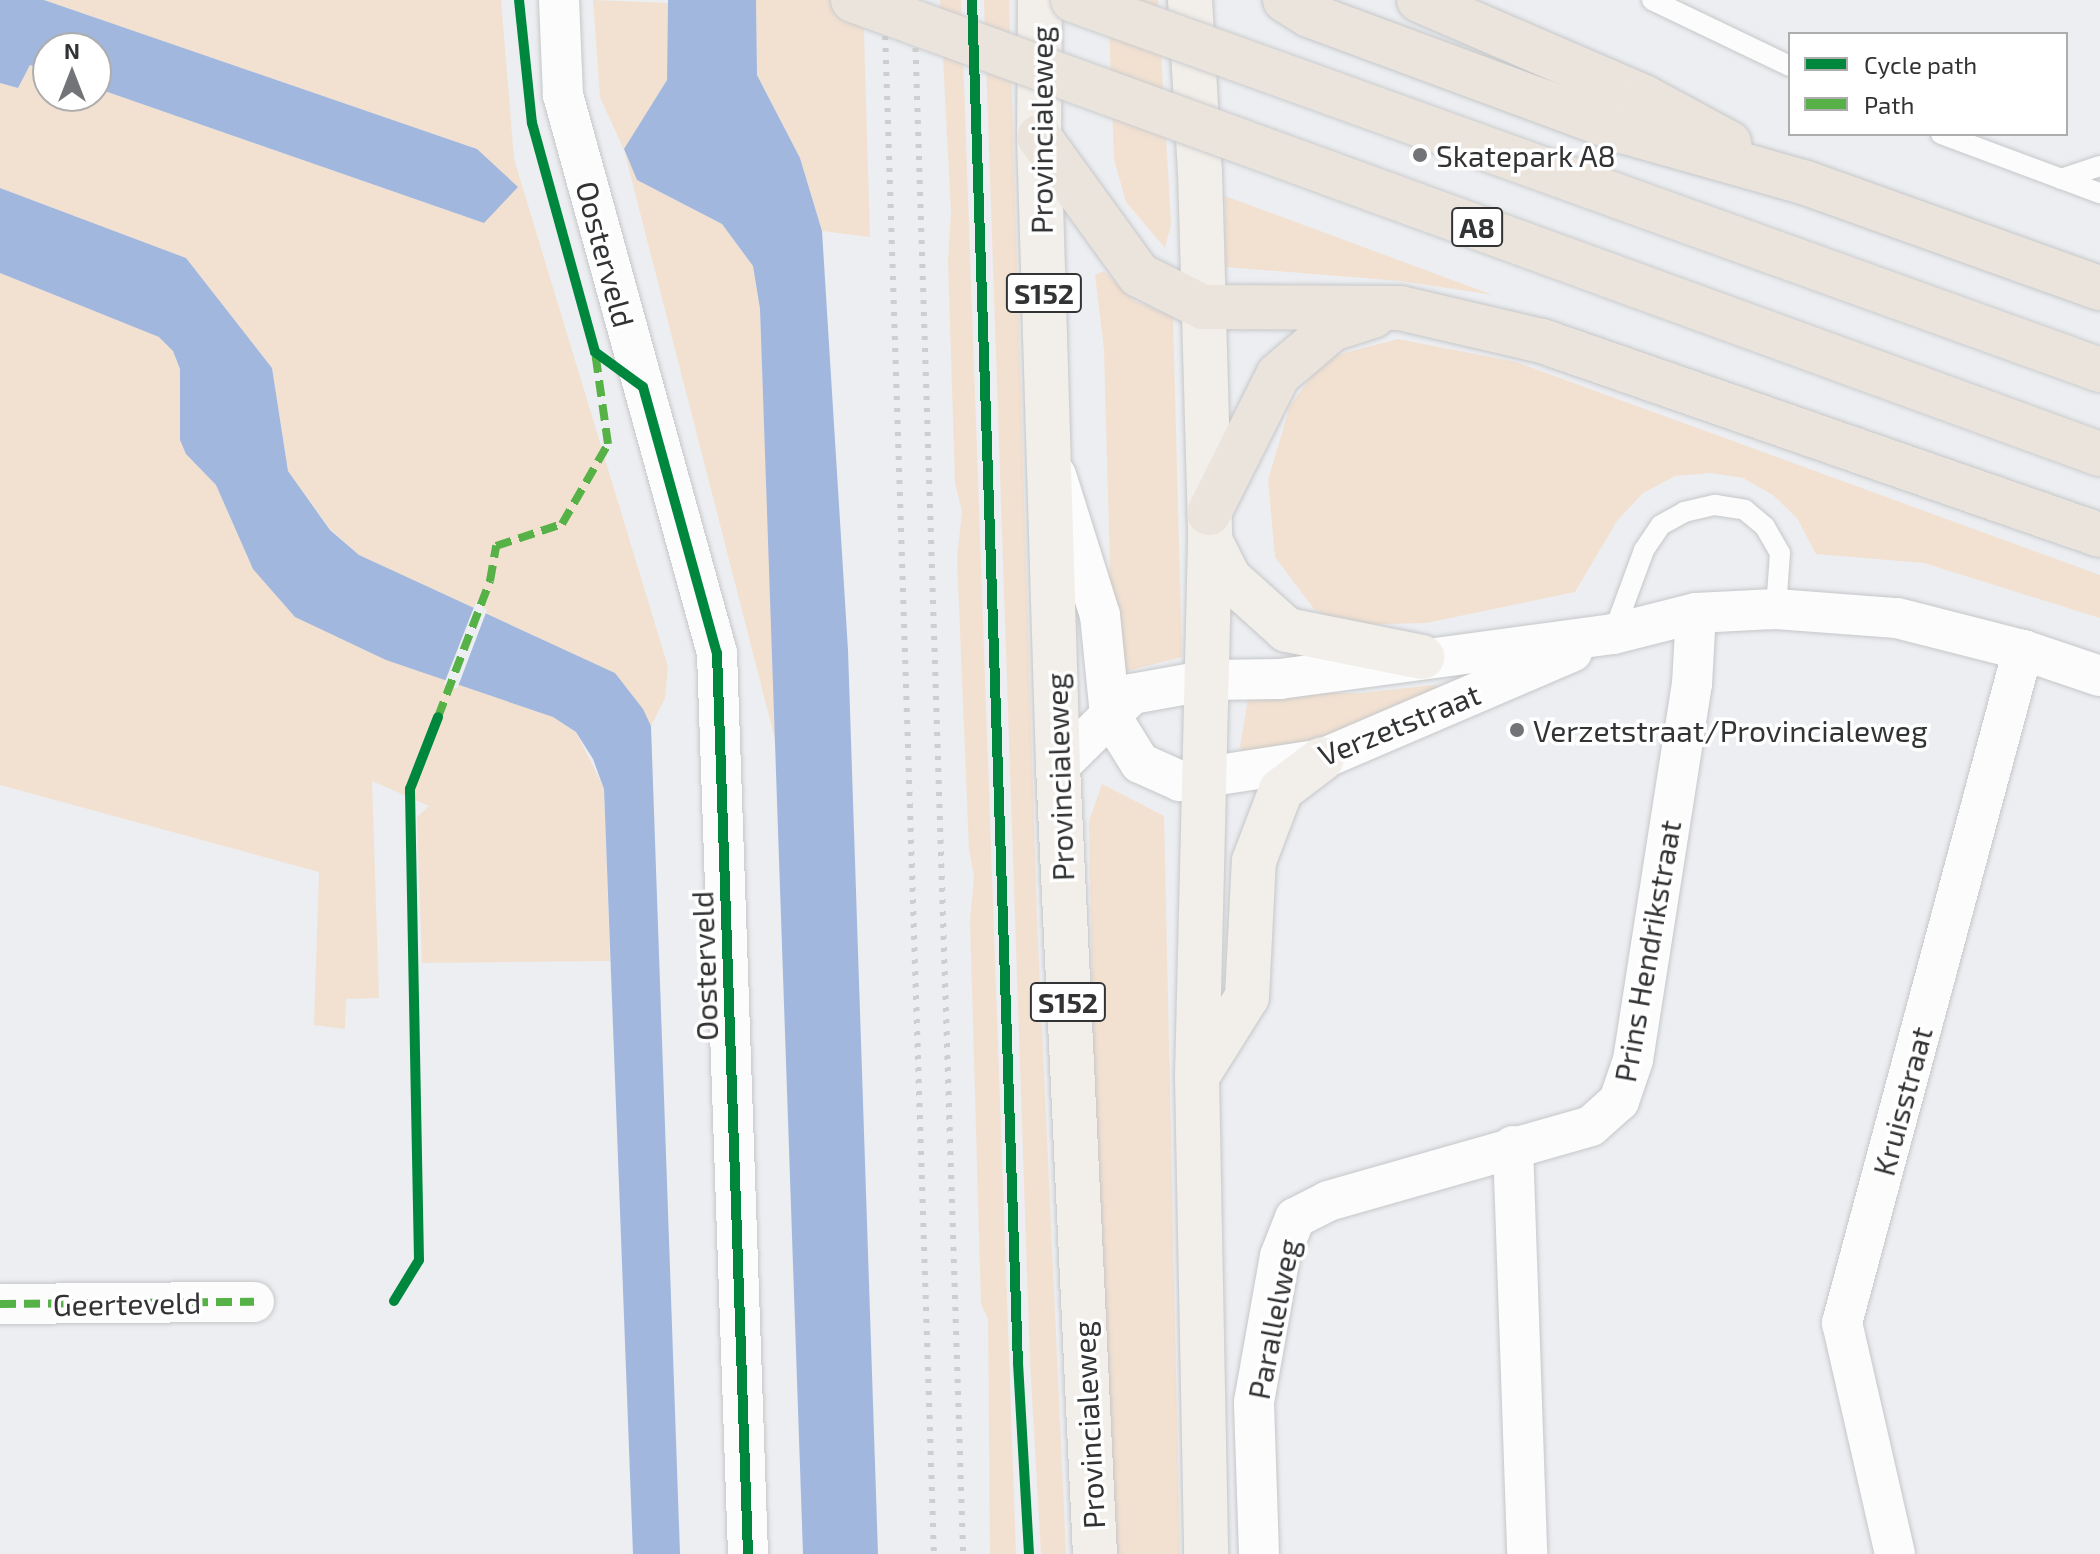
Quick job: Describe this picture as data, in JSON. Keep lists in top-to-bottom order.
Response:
{
  "streets": {
    "highway": ["A8"],
    "main road": ["Provincialeweg", "S152"],
    "street": [
      "Oosterveld",
      "Verzetstraat",
      "Prins Hendrikstraat",
      "Kruisstraat",
      "Geerteveld",
      "Parallelweg"
    ]
  },
  "crossings": [
    ["Provincialeweg", "Verzetstraat"],
    ["Verzetstraat", "Prins Hendrikstraat"],
    ["Verzetstraat", "Kruisstraat"],
    ["Prins Hendrikstraat", "Parallelweg"]
  ],
  "places": ["Skatepark A8", "Verzetstraat/Provincialeweg"],
  "legend": ["Cycle path", "Path"],
  "north": "top"
}
